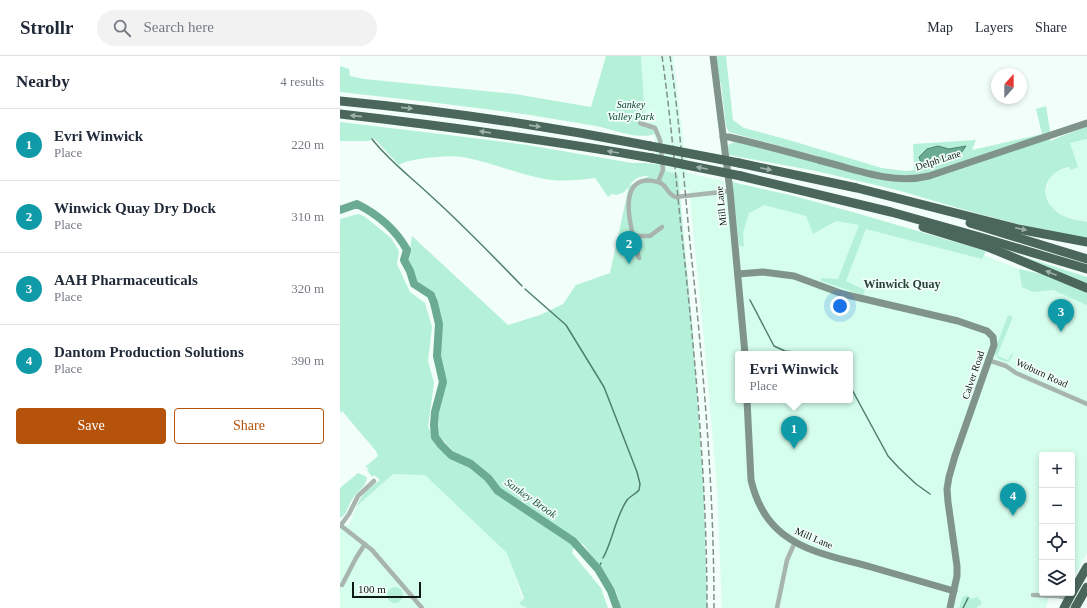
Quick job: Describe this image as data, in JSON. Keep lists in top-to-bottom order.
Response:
{
  "streets": {
    "street": [
      "Delph Lane",
      "Mill Lane",
      "Woburn Road",
      "Calver Road"
    ]
  },
  "crossings": [
    ["Delph Lane", "Mill Lane"],
    ["Mill Lane", "Calver Road"],
    ["Woburn Road", "Calver Road"]
  ],
  "districts": ["Winwick Quay"],
  "water": ["Sankey Brook"],
  "parks": ["Sankey Valley Park"],
  "scale_bar": "100 m",
  "north": "top",
  "page": {
    "header": "Strollr",
    "search": "Search here",
    "nav": ["Map", "Layers", "Share"],
    "heading": ["Nearby", "4 results"],
    "list": [
      {
        "mark": "1",
        "name": "Evri Winwick",
        "note": "Place",
        "value": "220 m"
      },
      {
        "mark": "2",
        "name": "Winwick Quay Dry Dock",
        "note": "Place",
        "value": "310 m"
      },
      {
        "mark": "3",
        "name": "AAH Pharmaceuticals",
        "note": "Place",
        "value": "320 m"
      },
      {
        "mark": "4",
        "name": "Dantom Production Solutions",
        "note": "Place",
        "value": "390 m"
      }
    ],
    "pins": [
      "2",
      "3",
      "1",
      "4"
    ],
    "popup": ["Evri Winwick", "Place"],
    "buttons": ["Save", "Share"],
    "map_buttons": ["+", "−"],
    "scale": "100 m"
  }
}
